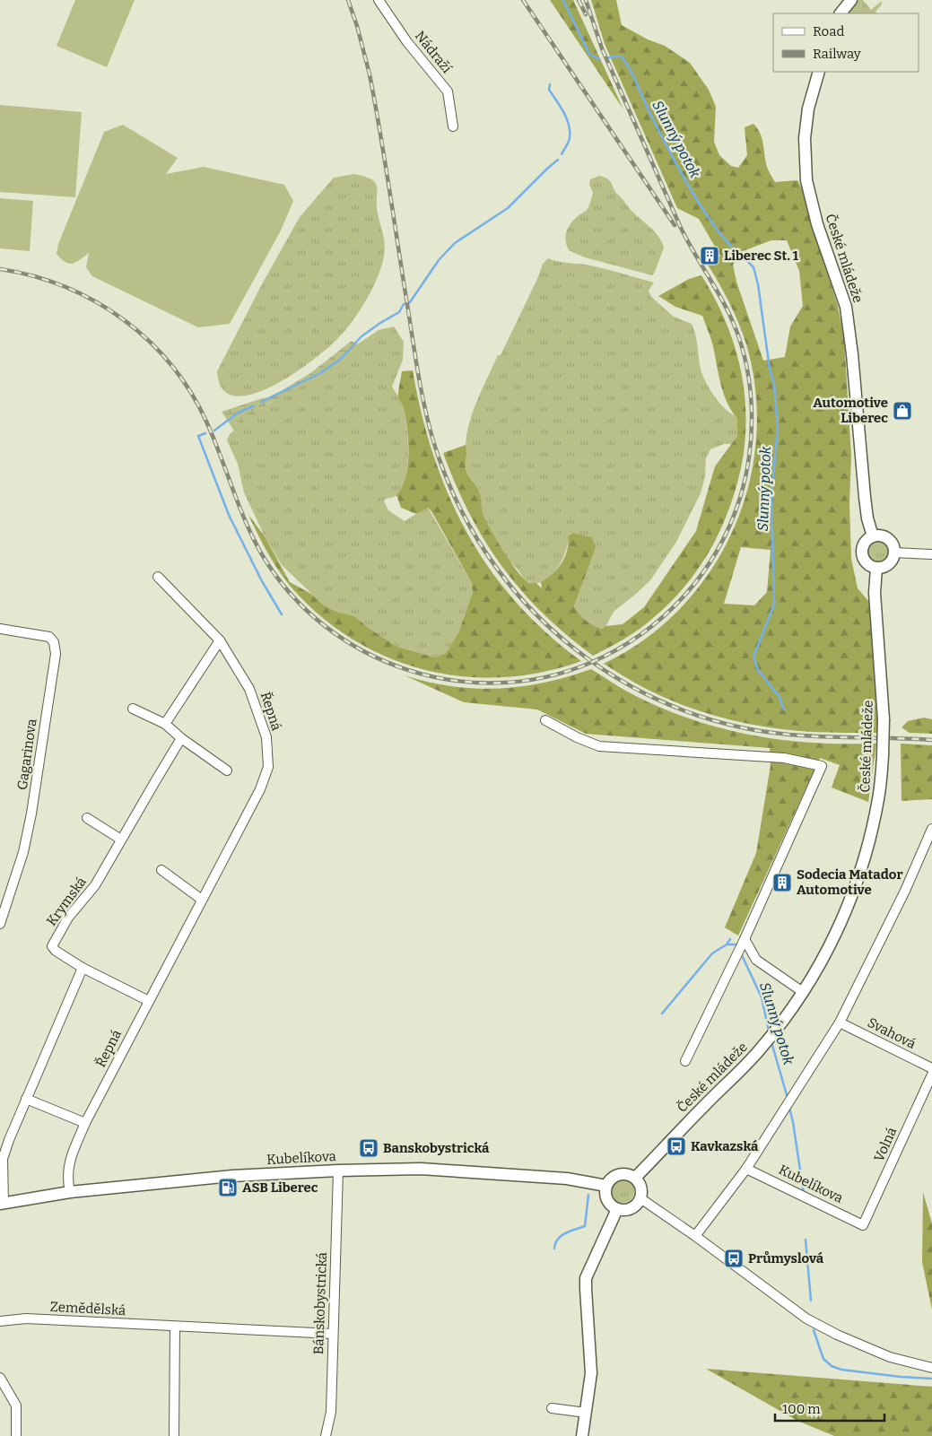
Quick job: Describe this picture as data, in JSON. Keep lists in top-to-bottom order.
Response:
{
  "streets": {
    "street": [
      "Nádraží",
      "České mládeže",
      "Řepná",
      "Gagarinova",
      "Krymská",
      "Svahová",
      "Volná",
      "Kubelíkova",
      "Bánskobystrická",
      "Zemědělská"
    ]
  },
  "crossings": [
    ["České mládeže", "Kubelíkova"],
    ["Řepná", "Krymská"],
    ["Řepná", "Kubelíkova"],
    ["Volná", "Kubelíkova"],
    ["Kubelíkova", "Bánskobystrická"],
    ["Bánskobystrická", "Zemědělská"]
  ],
  "water": ["Slunný potok"],
  "places": {
    "building": ["Liberec St. 1", "Sodecia Matador Automotive"],
    "shop": ["Automotive Liberec"],
    "bus stop": ["Kavkazská", "Banskobystrická", "Průmyslová"],
    "fuel station": ["ASB Liberec"]
  },
  "legend": ["Road", "Railway"],
  "scale_bar": "100 m"
}
